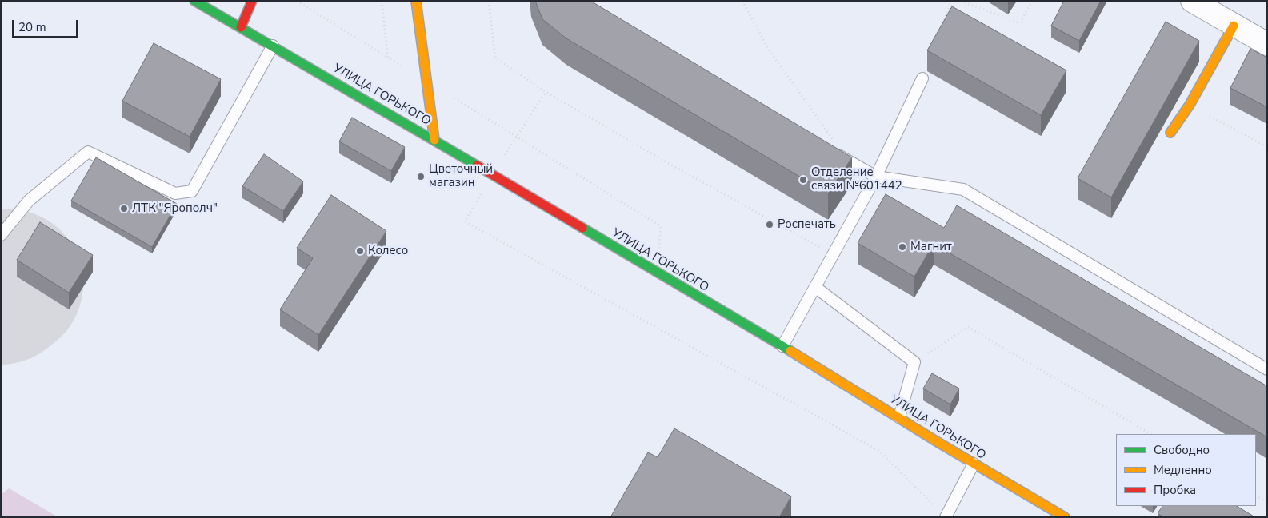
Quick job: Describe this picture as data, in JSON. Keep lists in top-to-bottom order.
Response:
{
  "streets": {
    "main road": ["УЛИЦА ГОРЬКОГО"]
  },
  "places": [
    "Цветочный магазин",
    "Отделение связи №601442",
    "ЛТК \"Ярополч\"",
    "Роспечать",
    "Магнит",
    "Колесо"
  ],
  "legend": ["Свободно", "Медленно", "Пробка"],
  "scale_bar": "20 m"
}
